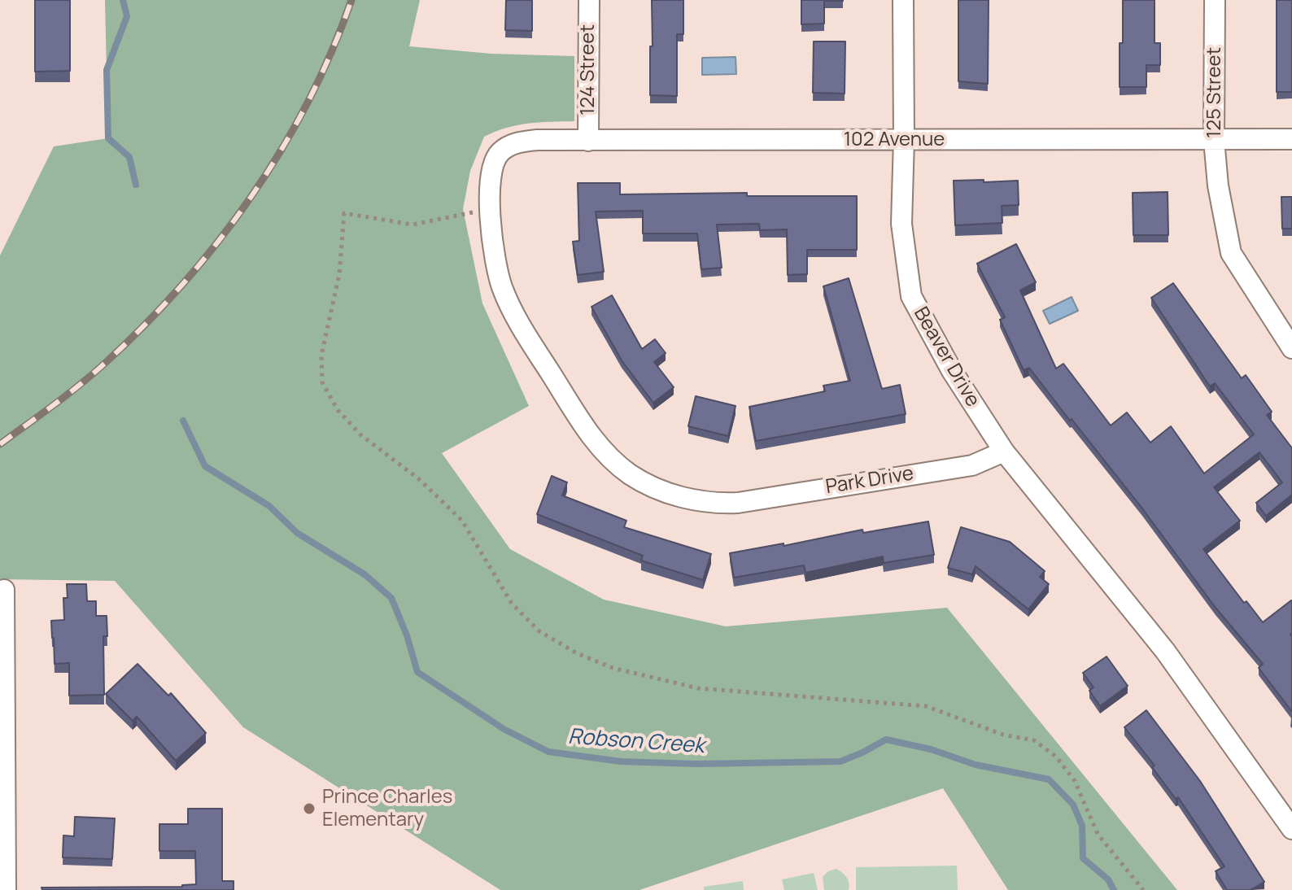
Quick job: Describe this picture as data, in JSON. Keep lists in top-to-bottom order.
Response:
{
  "streets": {
    "street": [
      "124 Street",
      "125 Street",
      "102 Avenue",
      "Beaver Drive",
      "Park Drive"
    ]
  },
  "crossings": [
    ["124 Street", "102 Avenue"],
    ["125 Street", "102 Avenue"],
    ["102 Avenue", "Beaver Drive"],
    ["102 Avenue", "Park Drive"],
    ["Beaver Drive", "Park Drive"]
  ],
  "water": ["Robson Creek"],
  "places": ["Prince Charles Elementary"]
}
